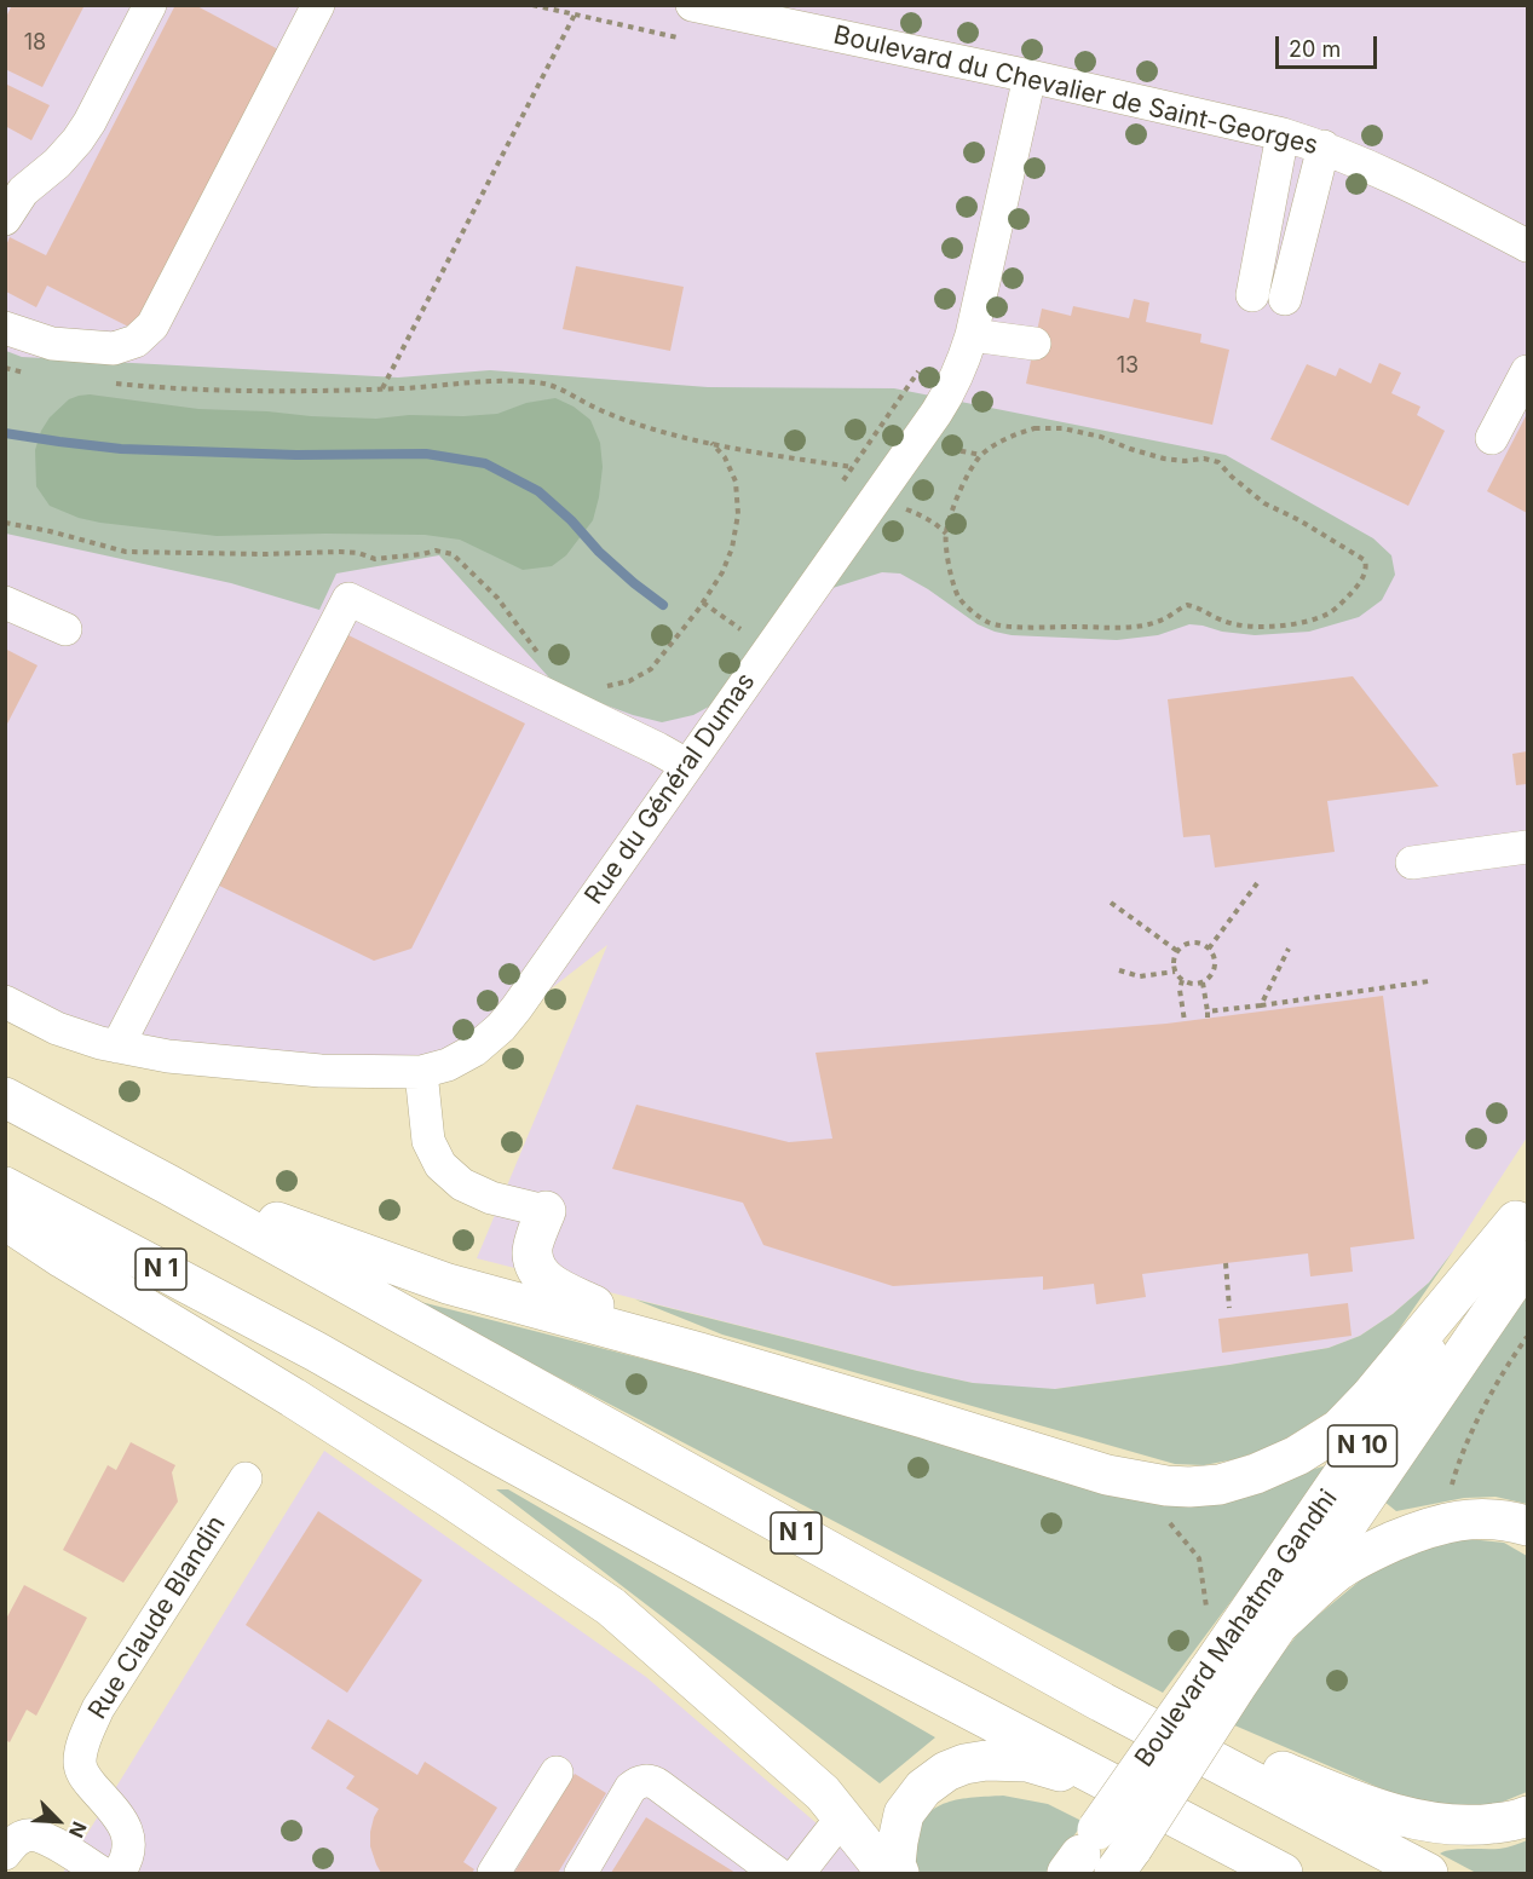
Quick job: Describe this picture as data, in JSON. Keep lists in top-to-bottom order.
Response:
{
  "streets": {
    "main road": ["N 1", "N 10", "Boulevard Mahatma Gandhi"],
    "street": ["Boulevard du Chevalier de Saint-Georges", "Rue du Général Dumas", "Rue Claude Blandin"]
  },
  "crossings": [
    ["Boulevard du Chevalier de Saint-Georges", "Rue du Général Dumas"]
  ],
  "house_numbers": ["18", "13"],
  "scale_bar": "20 m",
  "north": "bottom right"
}
